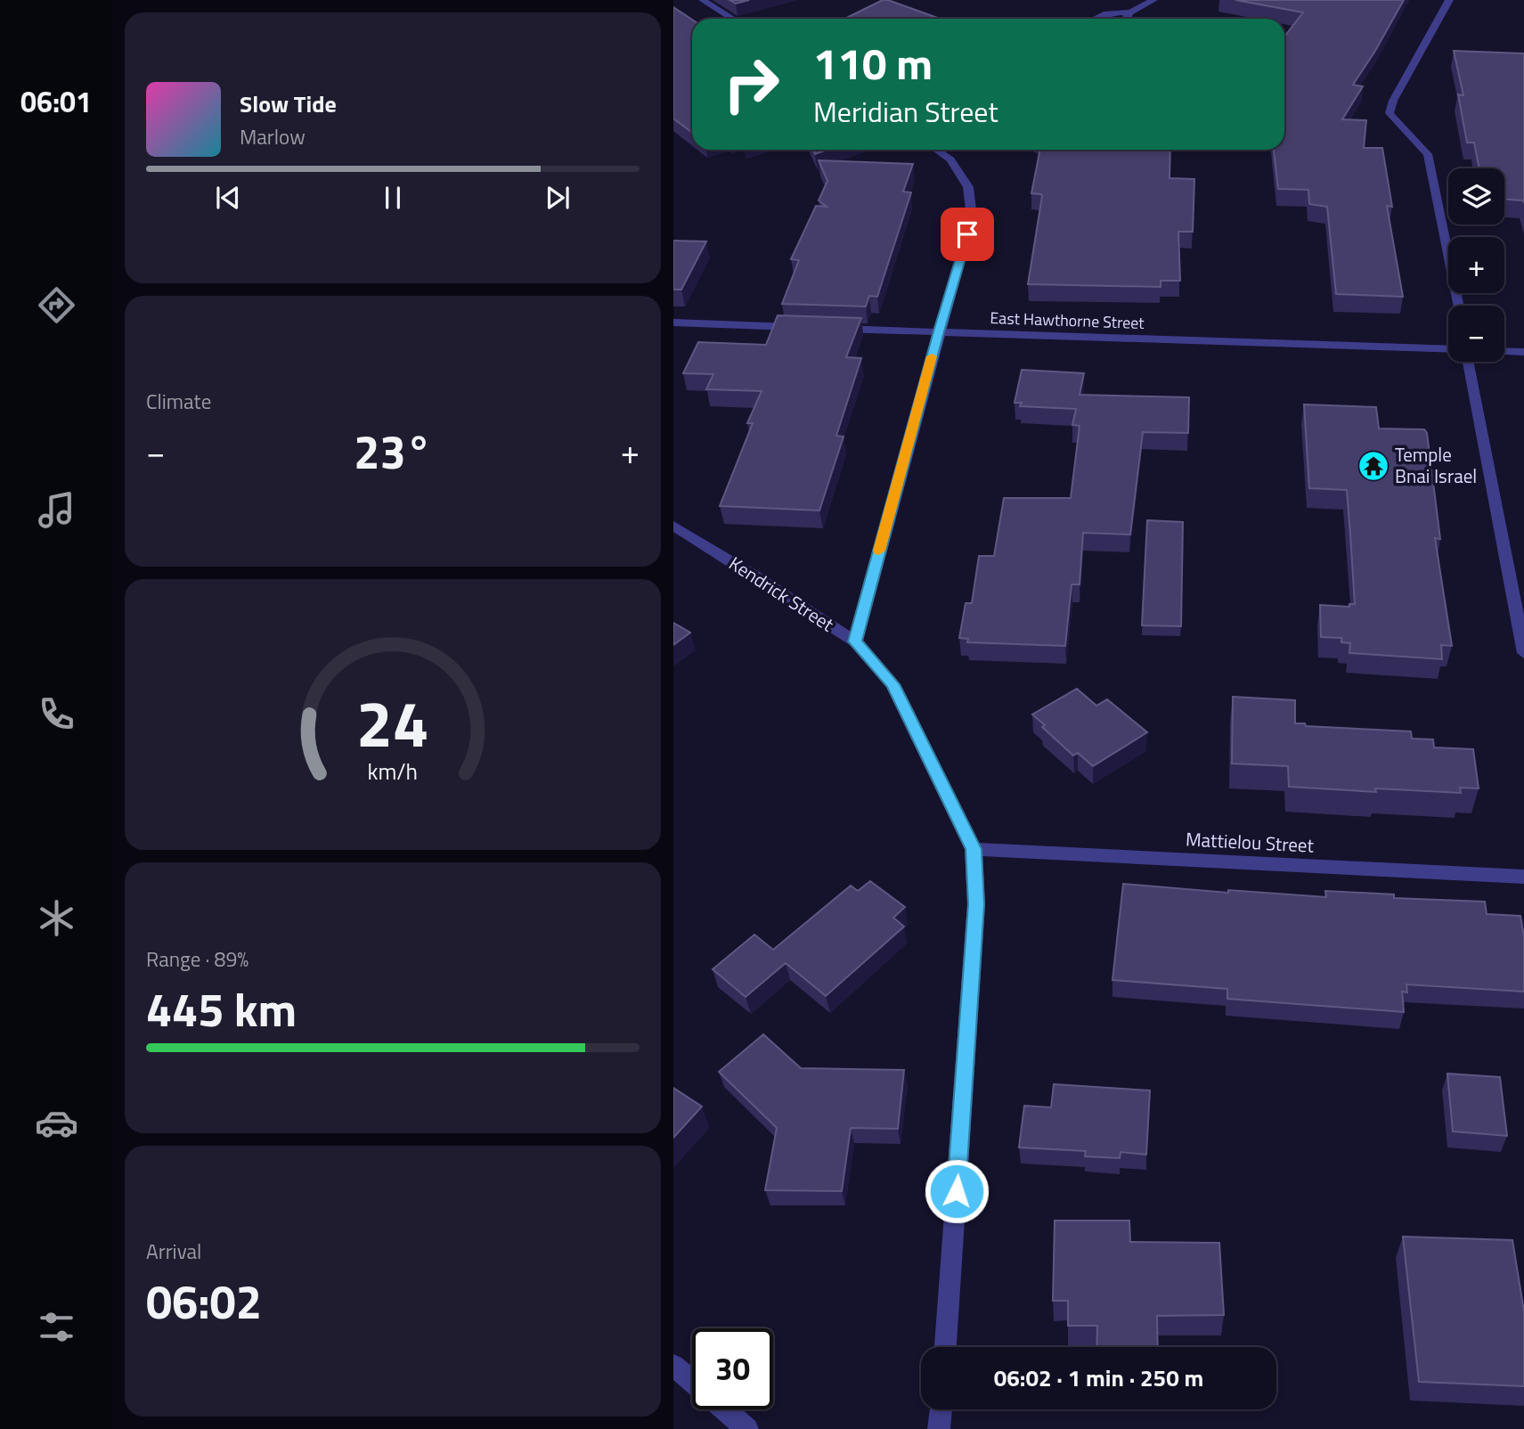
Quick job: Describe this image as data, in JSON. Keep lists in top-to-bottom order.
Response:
{
  "streets": {
    "street": ["East Hawthorne Street", "Kendrick Street", "Mattielou Street"]
  },
  "crossings": [
    ["Kendrick Street", "Mattielou Street"]
  ],
  "places": {
    "temple": ["Temple Bnai Israel"]
  },
  "page": {
    "tabs": "06:01",
    "turn": ["110 m", "Meridian Street"],
    "song": ["Slow Tide", "Marlow"],
    "map_buttons": ["+", "−"],
    "tile": [
      "Climate",
      ["Range · 89%", "445 km"],
      ["Arrival", "06:02"]
    ],
    "heat": ["−", "23°", "+"],
    "limit": "30",
    "trip": "06:02 · 1 min · 250 m",
    "gauge": ["24", "km/h"]
  }
}
